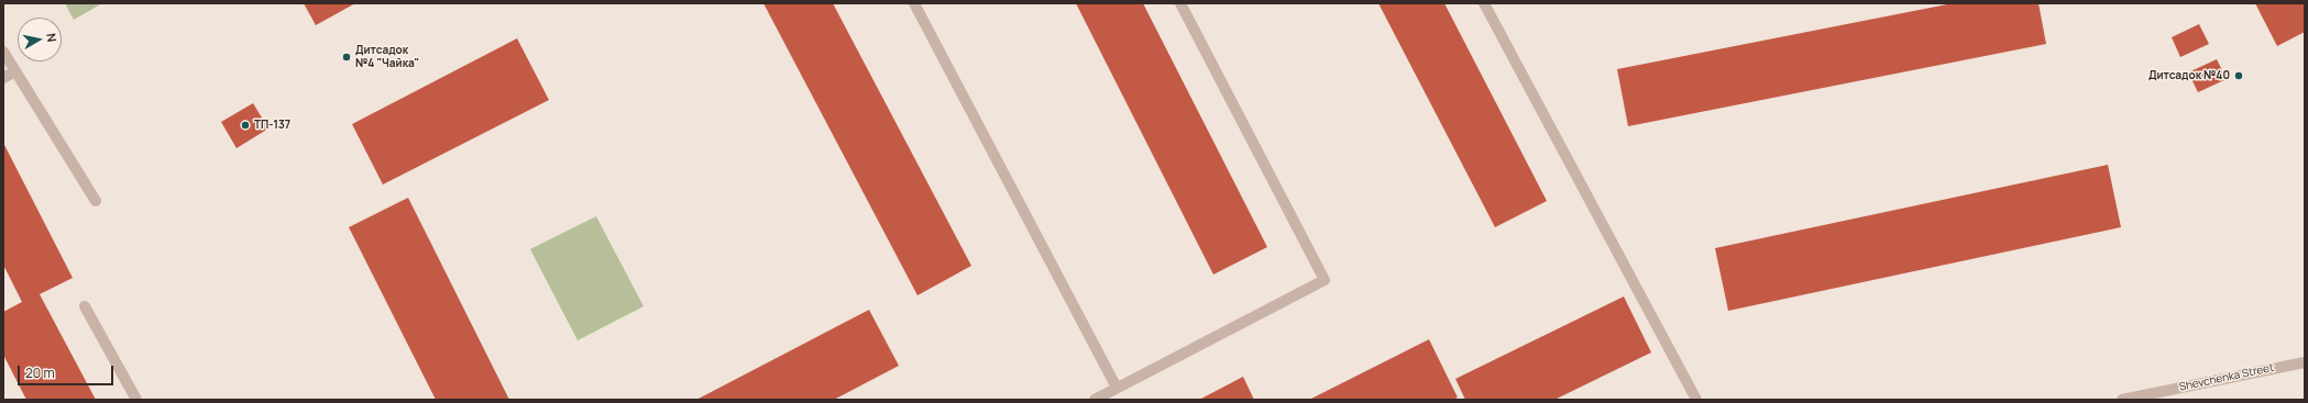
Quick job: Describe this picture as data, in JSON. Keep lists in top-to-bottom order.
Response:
{
  "streets": {
    "street": ["Shevchenka Street"]
  },
  "places": ["Дитсадок №4 \"Чайка\"", "Дитсадок №40", "ТП-137"],
  "scale_bar": "20 m",
  "north": "right"
}
